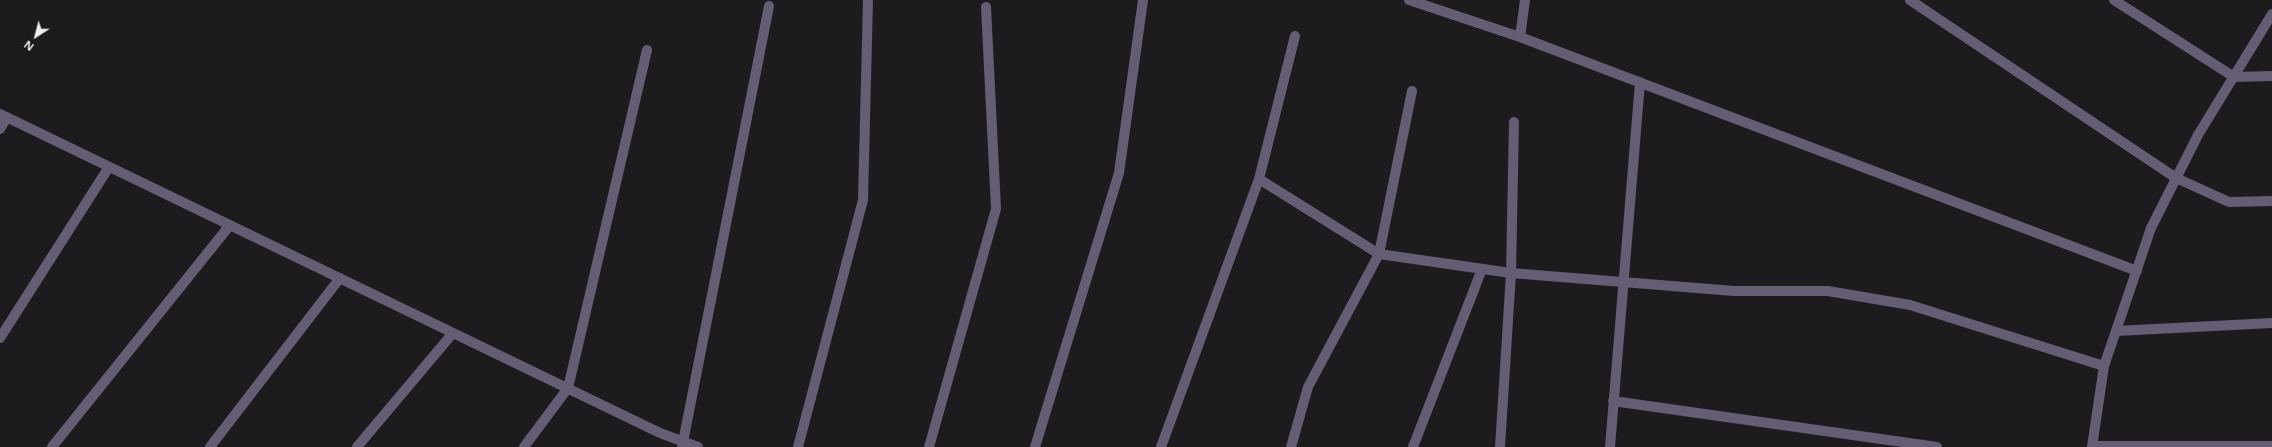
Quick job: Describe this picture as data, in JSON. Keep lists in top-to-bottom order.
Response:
{
  "north": "bottom left"
}
